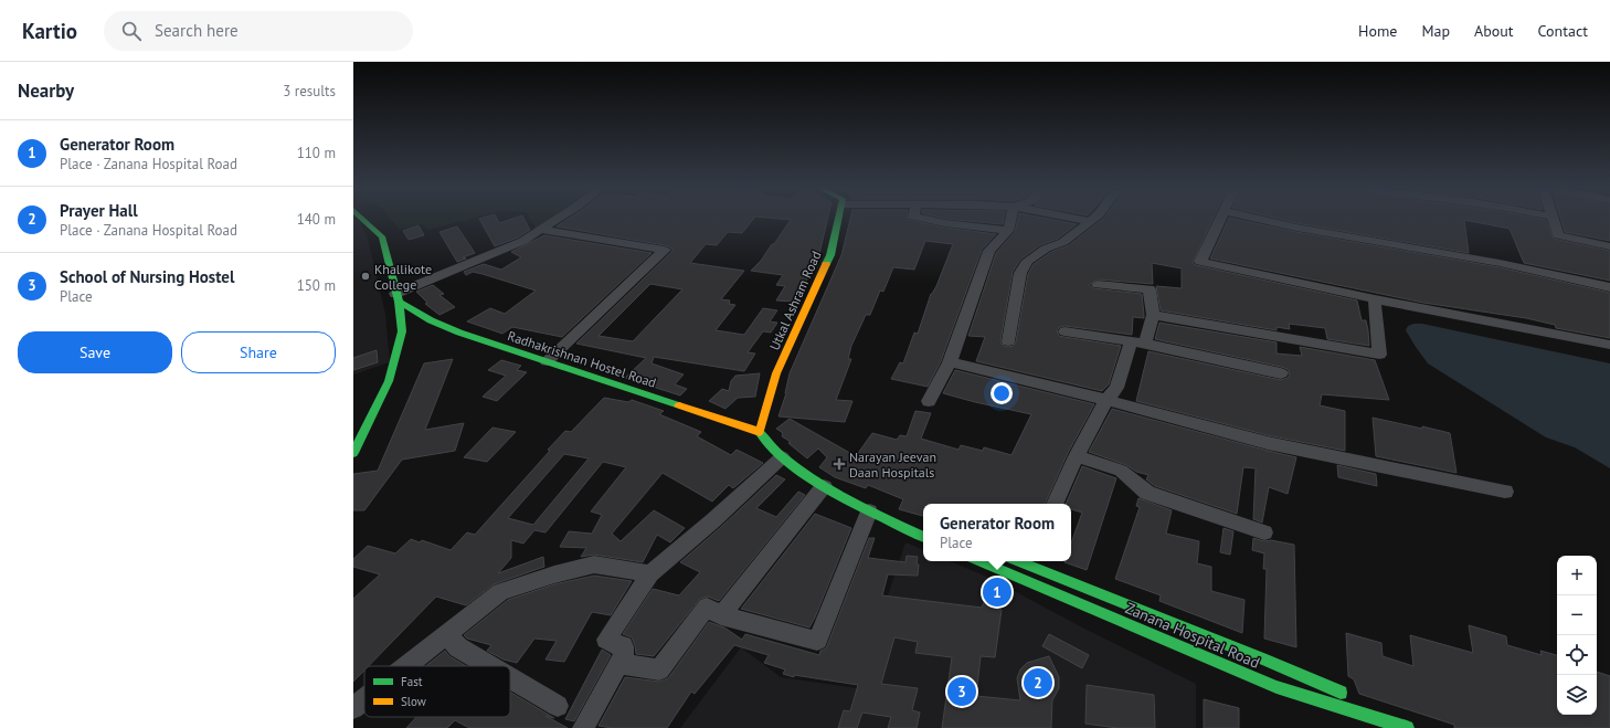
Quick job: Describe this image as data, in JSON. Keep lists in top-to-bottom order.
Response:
{
  "streets": {
    "main road": ["Utkal Ashram Road", "Radhakrishnan Hostel Road", "Zanana Hospital Road"]
  },
  "crossings": [
    ["Utkal Ashram Road", "Radhakrishnan Hostel Road"]
  ],
  "places": {
    "other": ["Khallikote College"],
    "health": ["Narayan Jeevan Daan Hospitals"]
  },
  "legend": ["Fast", "Slow"],
  "page": {
    "header": "Kartio",
    "search": "Search here",
    "nav": [
      "Home",
      "Map",
      "About",
      "Contact"
    ],
    "heading": ["Nearby", "3 results"],
    "list": [
      {
        "mark": "1",
        "name": "Generator Room",
        "note": "Place · Zanana Hospital Road",
        "value": "110 m"
      },
      {
        "mark": "2",
        "name": "Prayer Hall",
        "note": "Place · Zanana Hospital Road",
        "value": "140 m"
      },
      {
        "mark": "3",
        "name": "School of Nursing Hostel",
        "note": "Place",
        "value": "150 m"
      }
    ],
    "buttons": ["Save", "Share"],
    "popup": ["Generator Room", "Place"],
    "map_buttons": ["+", "−"],
    "pins": ["1", "2", "3"]
  }
}
